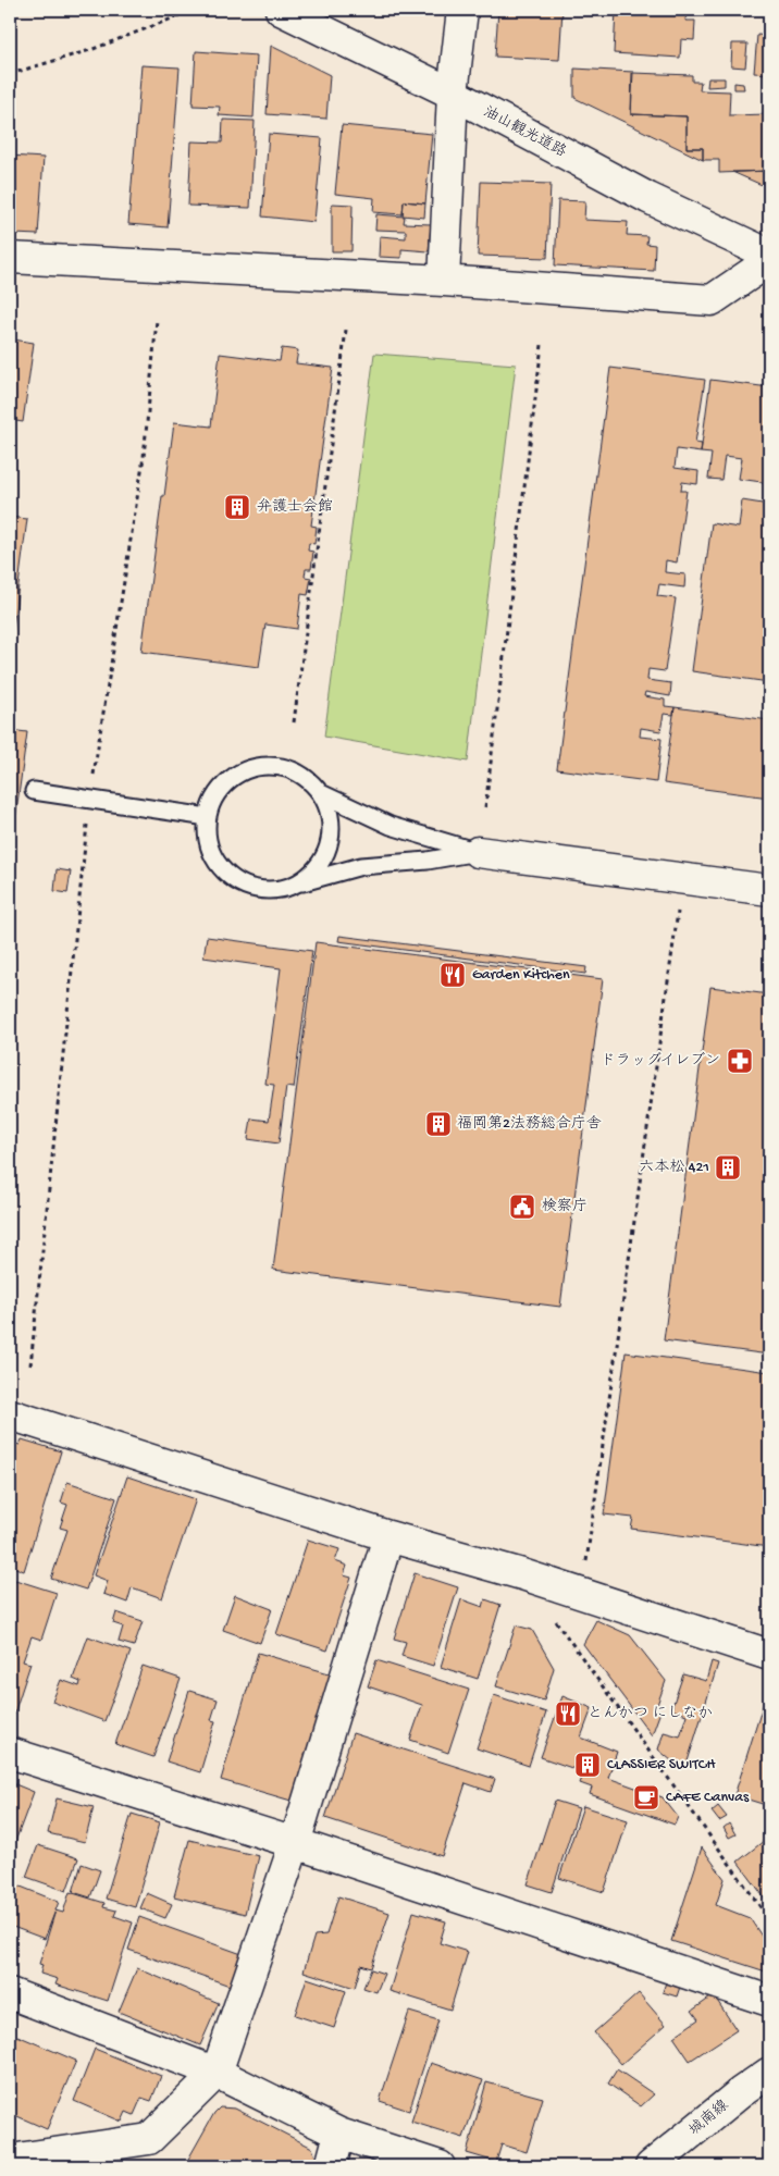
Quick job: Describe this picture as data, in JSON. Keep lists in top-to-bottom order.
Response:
{
  "streets": {
    "street": ["油山観光道路", "城南線"]
  },
  "places": {
    "building": [
      "弁護士会館",
      "福岡第2法務総合庁舎",
      "六本松 421",
      "CLASSIER SWITCH"
    ],
    "restaurant": ["Garden Kitchen", "とんかつ にしなか"],
    "pharmacy": ["ドラッグイレブン"],
    "public building": ["検察庁"],
    "cafe": ["CAFE Canvas"]
  }
}
